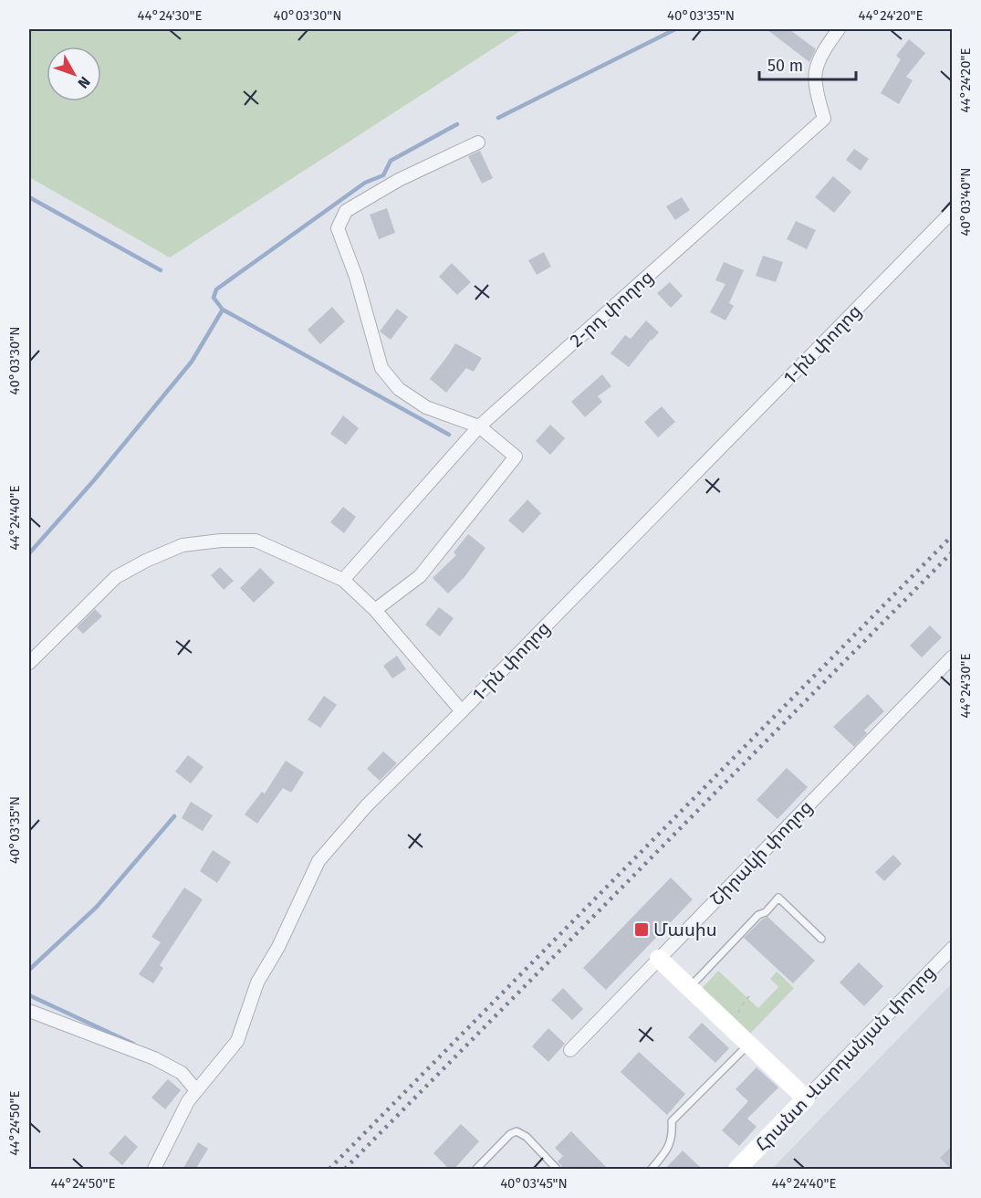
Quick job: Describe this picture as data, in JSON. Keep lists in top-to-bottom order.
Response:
{
  "streets": {
    "main road": ["Հրանտ Վարդանյան փողոց"],
    "street": ["2-րդ փողոց", "1-ին փողոց", "Շիրակի փողոց"]
  },
  "places": {
    "transit": ["Մասիս"]
  },
  "scale_bar": "50 m",
  "north": "bottom right",
  "coordinates": [
    "44°24'30\"E",
    "40°03'30\"N",
    "40°03'35\"N",
    "44°24'20\"E",
    "40°03'40\"N",
    "44°24'40\"E",
    "44°24'50\"E",
    "40°03'45\"N"
  ]
}
